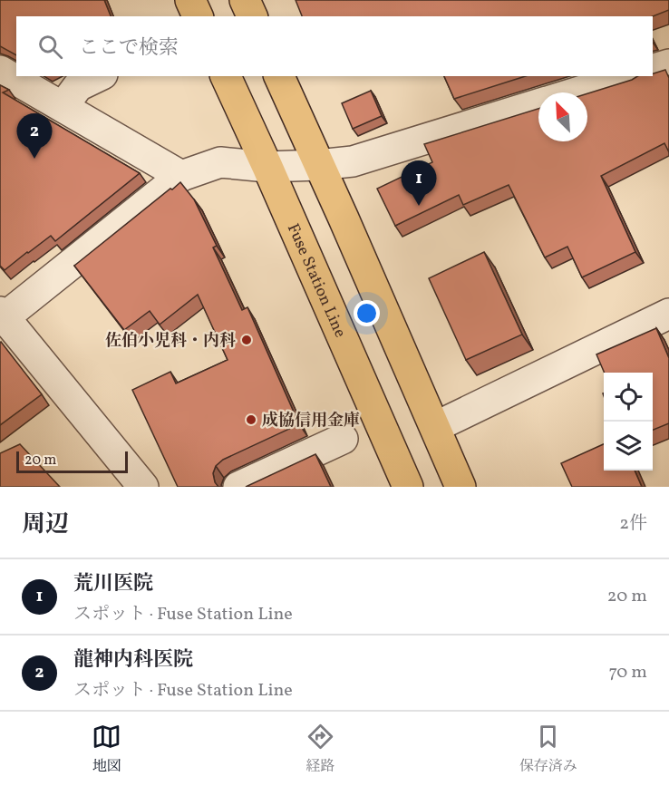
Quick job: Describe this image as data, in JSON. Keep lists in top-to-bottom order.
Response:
{
  "streets": {
    "main road": ["Fuse Station Line"]
  },
  "places": ["佐伯小児科・内科", "成協信用金庫"],
  "scale_bar": "20 m",
  "north": "top left",
  "page": {
    "search": "ここで検索",
    "pins": ["2", "1"],
    "scale": "20 m",
    "heading": ["周辺", "2件"],
    "list": [
      {
        "mark": "1",
        "name": "荒川医院",
        "note": "スポット · Fuse Station Line",
        "value": "20 m"
      },
      {
        "mark": "2",
        "name": "龍神内科医院",
        "note": "スポット · Fuse Station Line",
        "value": "70 m"
      }
    ],
    "nav": ["地図", "経路", "保存済み"]
  }
}
